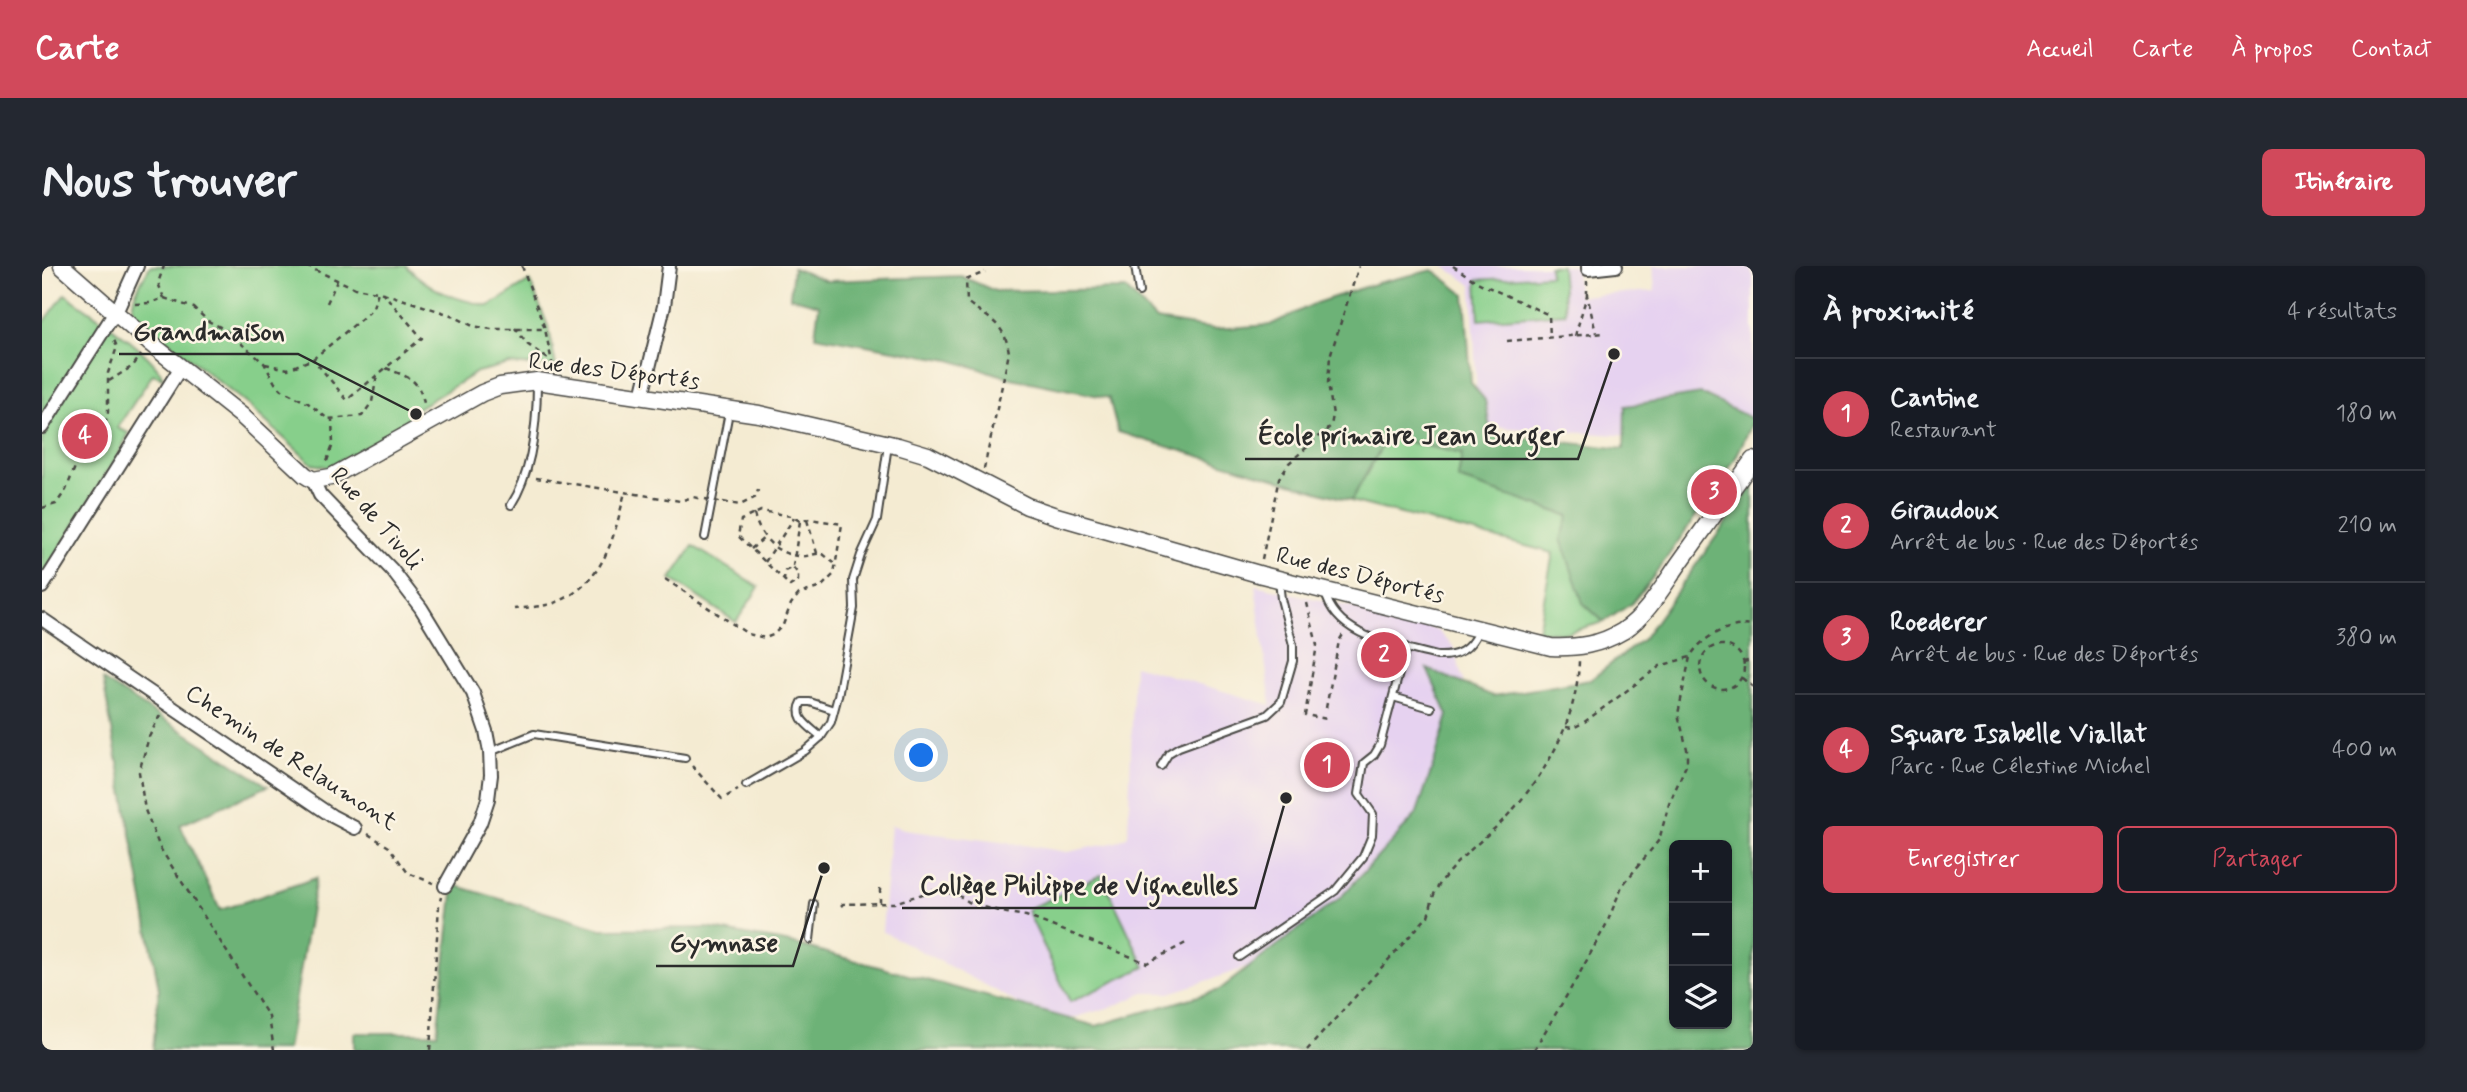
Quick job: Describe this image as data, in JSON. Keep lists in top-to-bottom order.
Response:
{
  "streets": {
    "street": ["Rue des Déportés", "Rue de Tivoli", "Chemin de Relaumont"]
  },
  "crossings": [
    ["Rue des Déportés", "Rue de Tivoli"],
    ["Rue de Tivoli", "Chemin de Relaumont"]
  ],
  "places": [
    "École primaire Jean Burger",
    "Grandmaison",
    "Collège Philippe de Vigneulles",
    "Gymnase"
  ],
  "page": {
    "header": "Carte",
    "nav": [
      "Accueil",
      "Carte",
      "À propos",
      "Contact"
    ],
    "buttons": [
      "Itinéraire",
      ["Enregistrer", "Partager"]
    ],
    "title": "Nous trouver",
    "heading": ["À proximité", "4 résultats"],
    "list": [
      {
        "mark": "1",
        "name": "Cantine",
        "note": "Restaurant",
        "value": "180 m"
      },
      {
        "mark": "2",
        "name": "Giraudoux",
        "note": "Arrêt de bus · Rue des Déportés",
        "value": "210 m"
      },
      {
        "mark": "3",
        "name": "Roederer",
        "note": "Arrêt de bus · Rue des Déportés",
        "value": "380 m"
      },
      {
        "mark": "4",
        "name": "Square Isabelle Viallat",
        "note": "Parc · Rue Célestine Michel",
        "value": "400 m"
      }
    ],
    "pins": [
      "4",
      "3",
      "2",
      "1"
    ],
    "map_buttons": ["+", "−"]
  }
}
